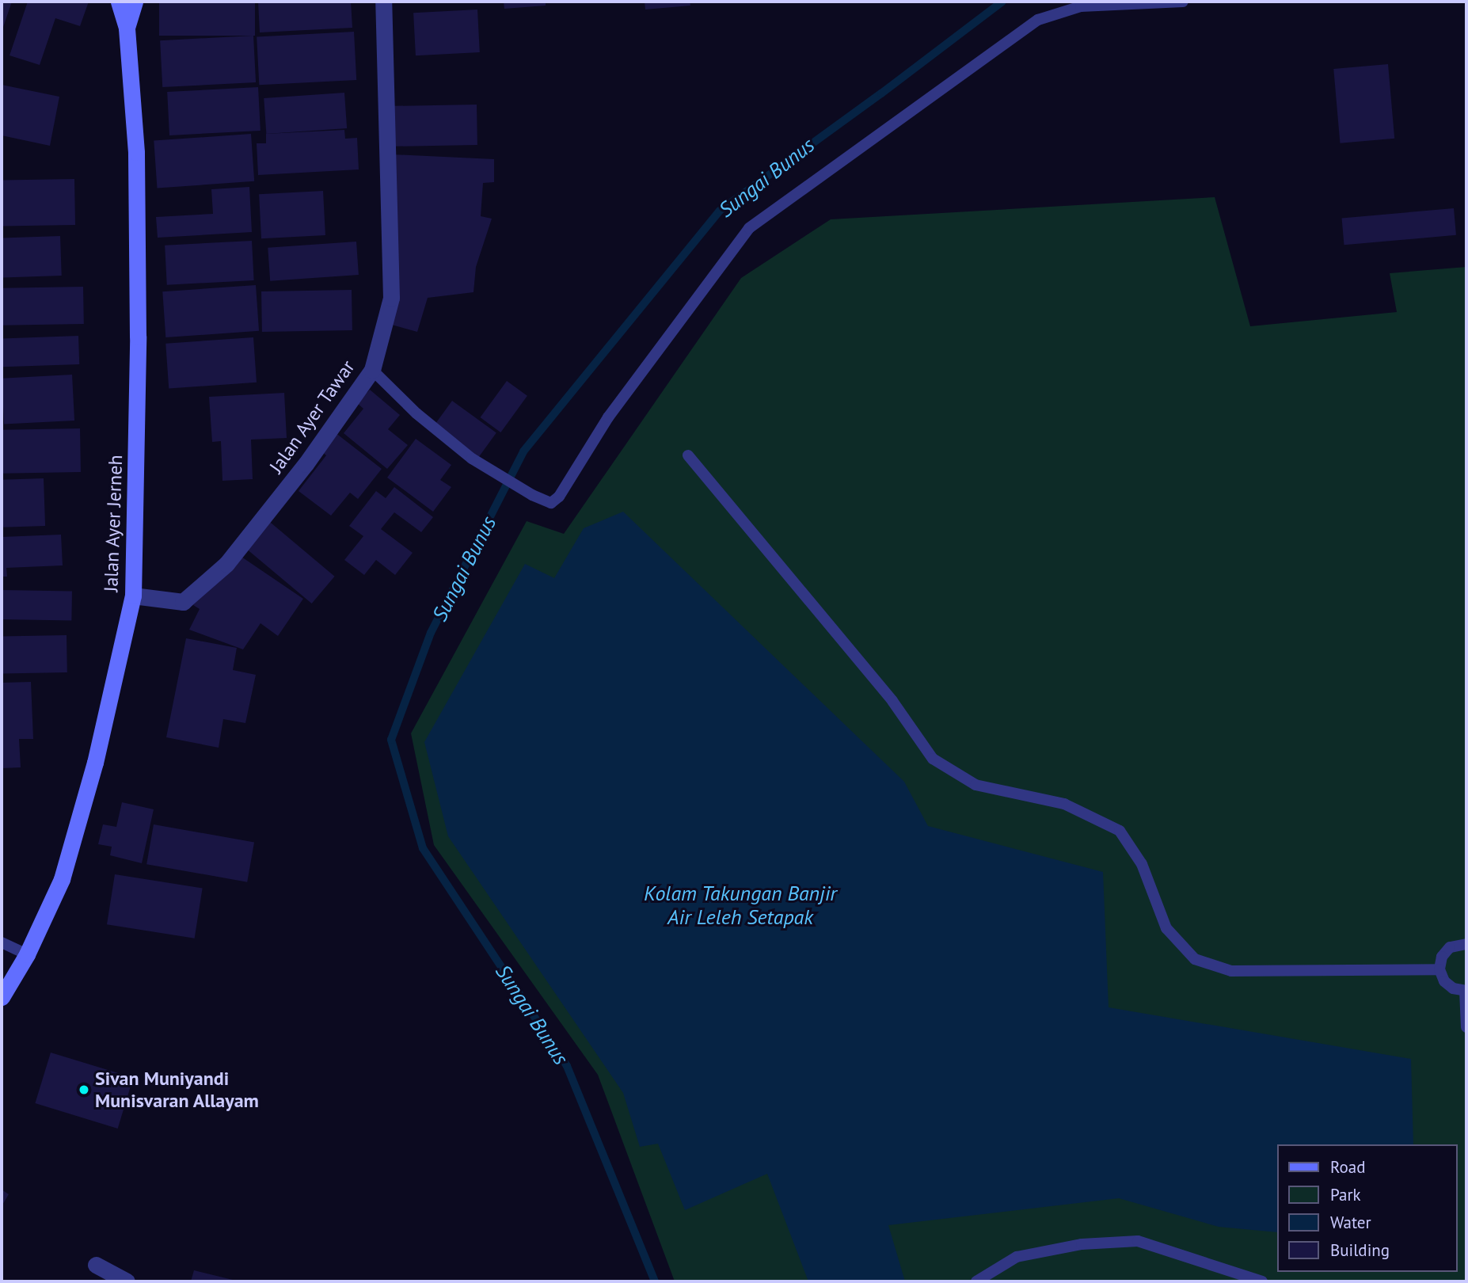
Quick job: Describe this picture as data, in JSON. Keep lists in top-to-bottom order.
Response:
{
  "streets": {
    "main road": ["Jalan Ayer Jerneh"],
    "street": ["Jalan Ayer Tawar"]
  },
  "crossings": [
    ["Jalan Ayer Tawar", "Jalan Ayer Jerneh"]
  ],
  "water": ["Sungai Bunus", "Kolam Takungan Banjir Air Leleh Setapak"],
  "places": ["Sivan Muniyandi Munisvaran Allayam"],
  "legend": [
    "Road",
    "Park",
    "Water",
    "Building"
  ]
}
